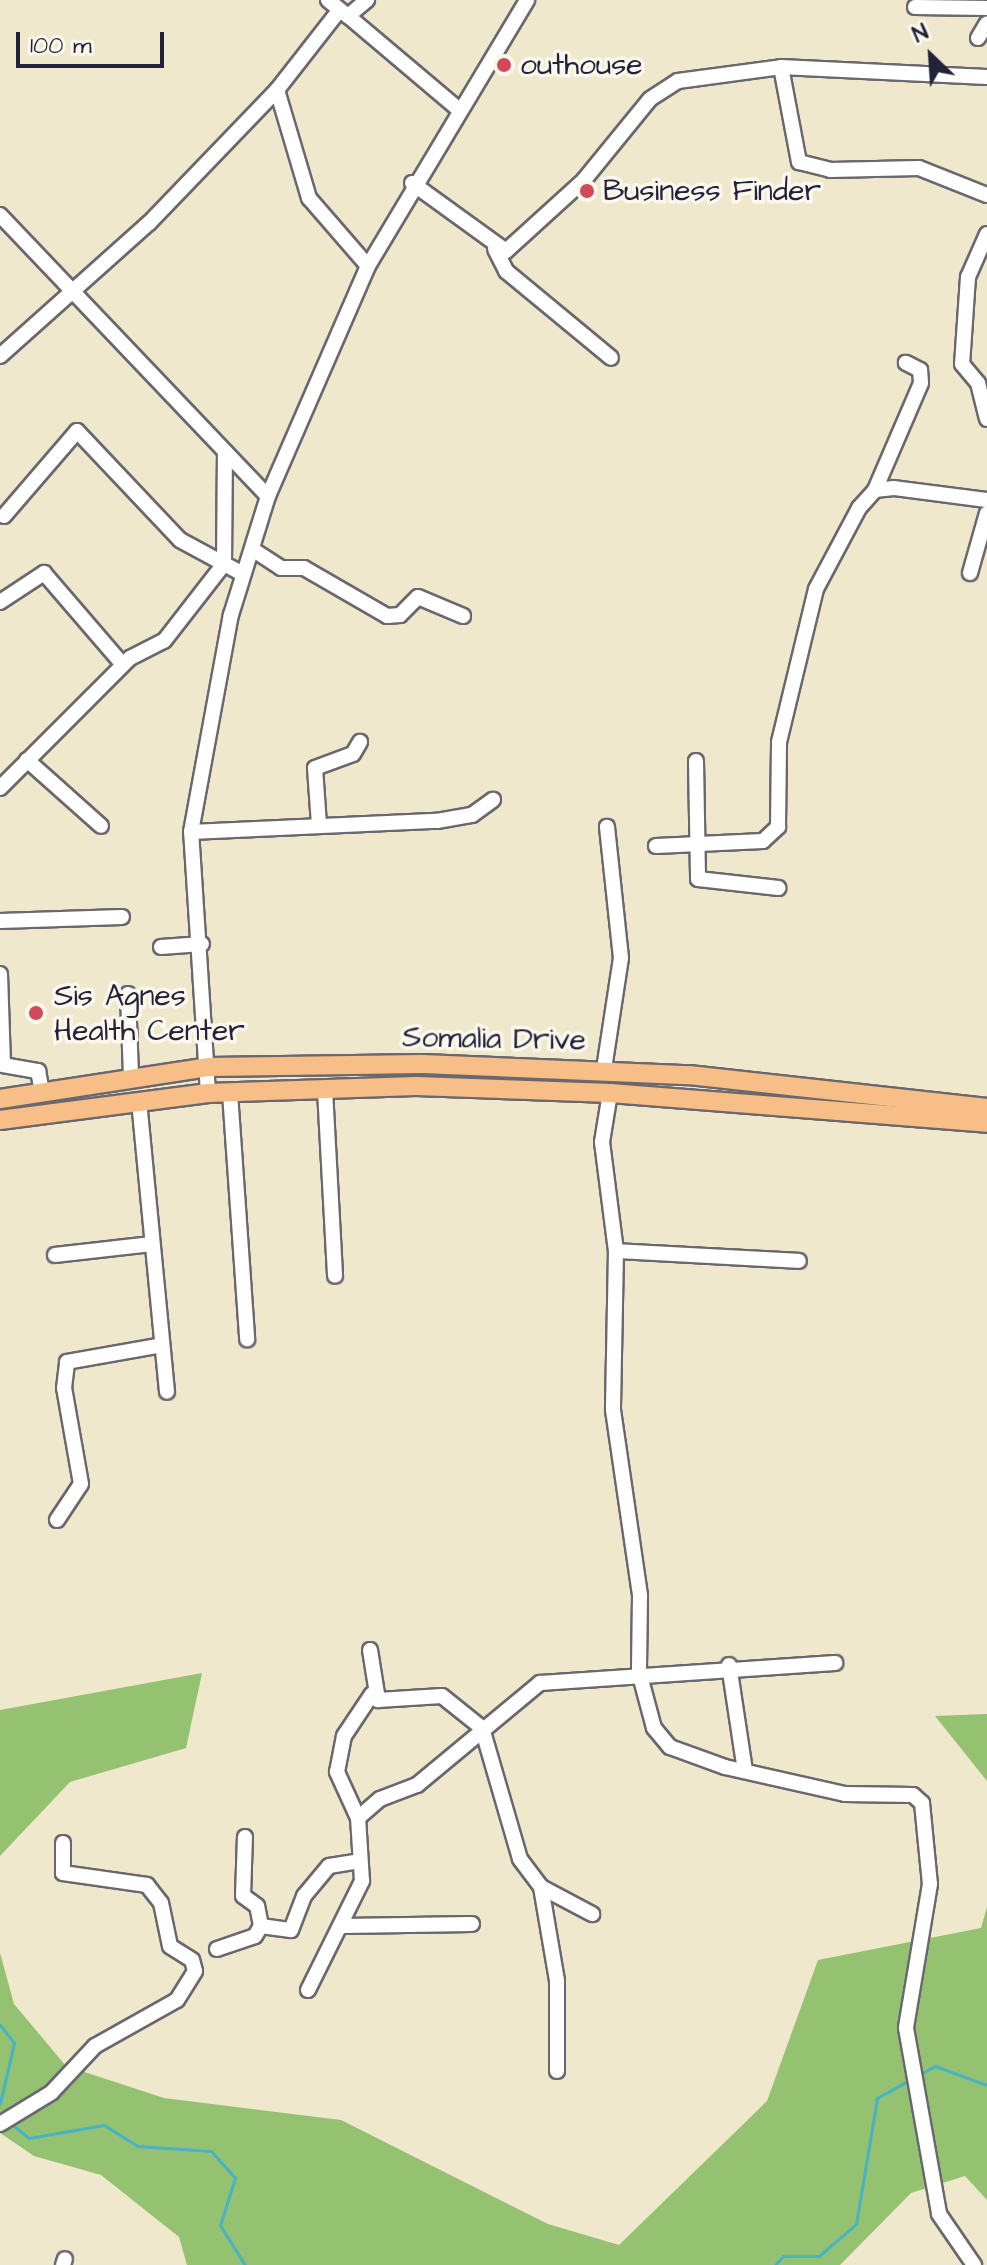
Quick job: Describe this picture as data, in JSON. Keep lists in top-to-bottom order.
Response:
{
  "streets": {
    "main road": ["Somalia Drive"]
  },
  "places": ["outhouse", "Business Finder", "Sis Agnes Health Center"],
  "scale_bar": "100 m",
  "north": "top left"
}
